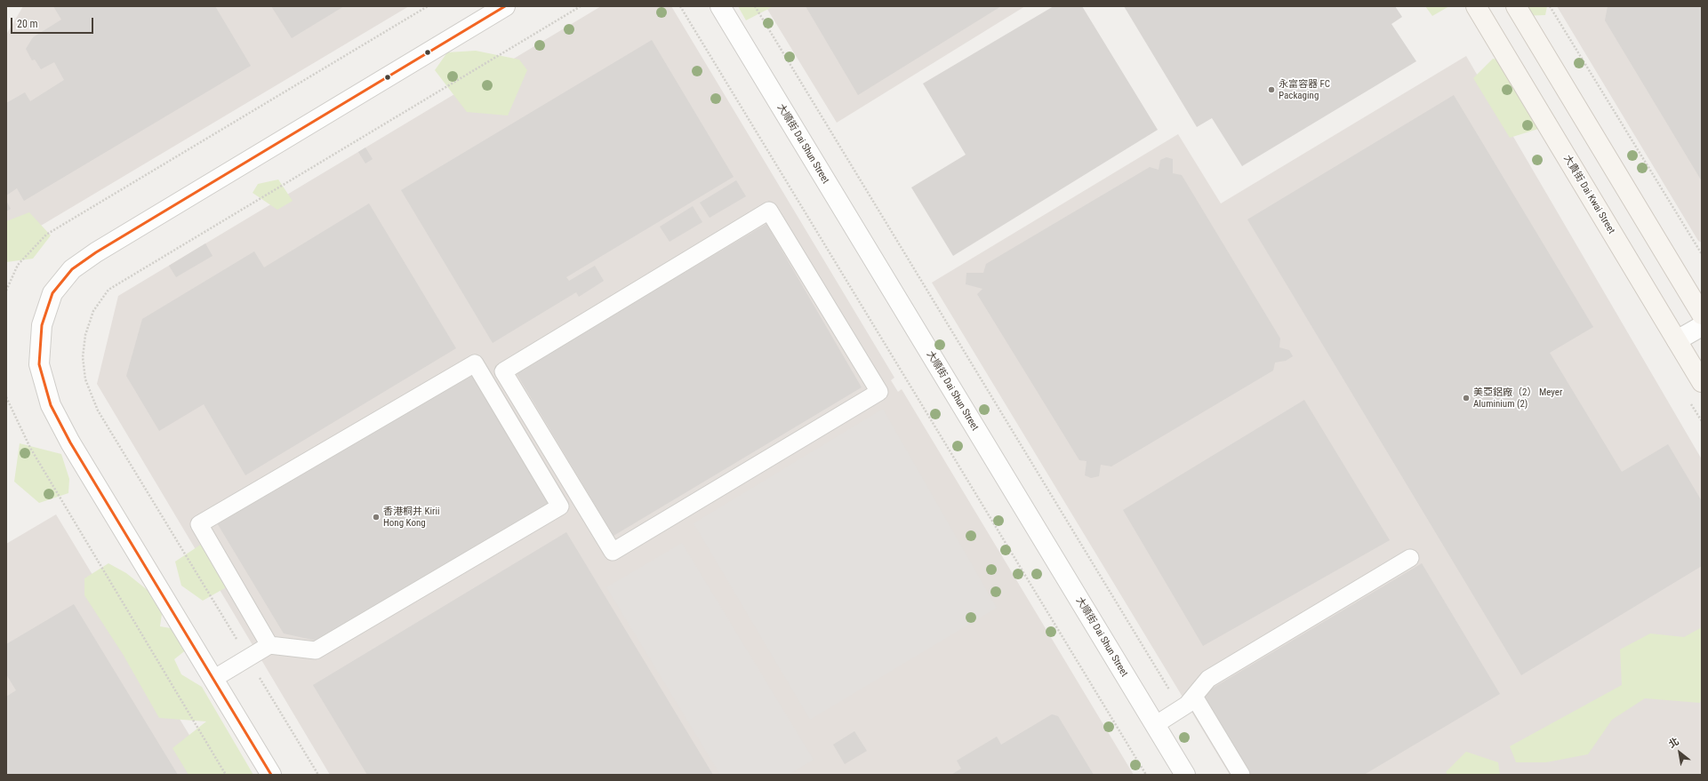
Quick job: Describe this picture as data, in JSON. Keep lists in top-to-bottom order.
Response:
{
  "streets": {
    "street": ["大順街 Dai Shun Street", "大貴街 Dai Kwai Street"]
  },
  "places": ["永富容器 FC Packaging", "美亞鋁廠（2） Meyer Aluminium (2)", "香港桐井 Kirii Hong Kong"],
  "scale_bar": "20 m",
  "north": "top left"
}
